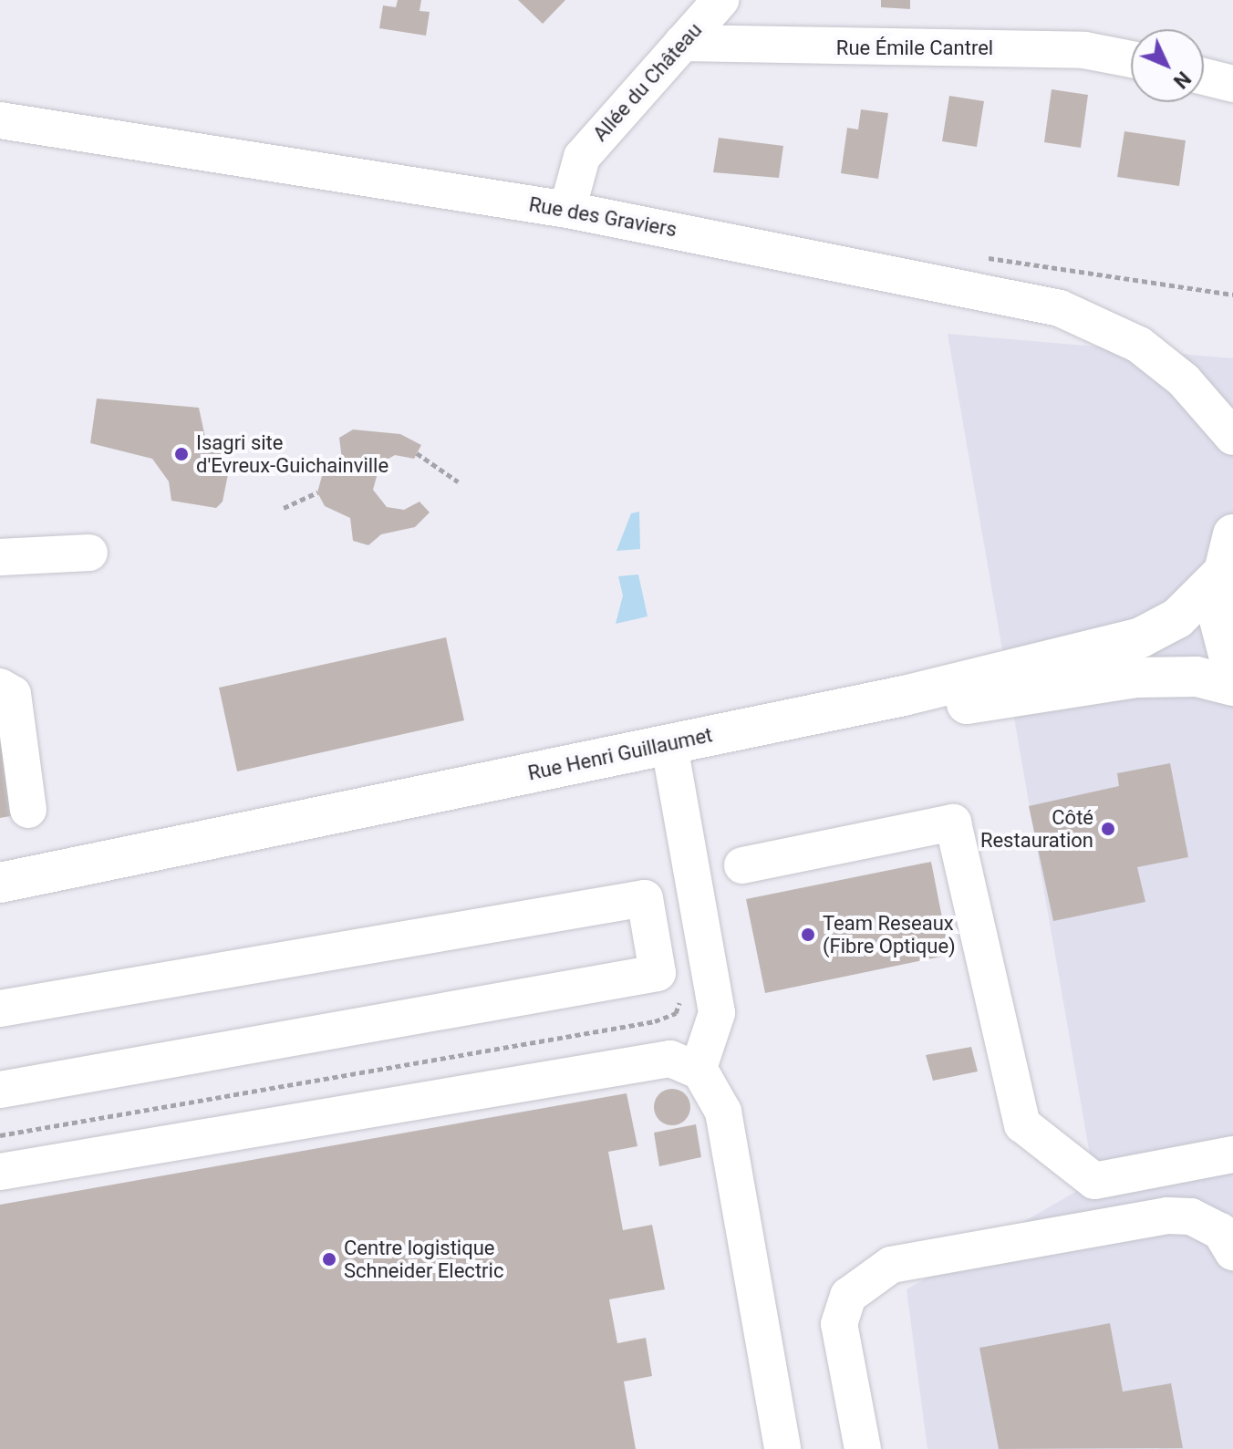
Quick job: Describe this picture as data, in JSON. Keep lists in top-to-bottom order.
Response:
{
  "streets": {
    "main road": ["Rue Henri Guillaumet"],
    "street": ["Rue Émile Cantrel", "Allée du Château", "Rue des Graviers"]
  },
  "crossings": [
    ["Rue Émile Cantrel", "Allée du Château"],
    ["Allée du Château", "Rue des Graviers"]
  ],
  "places": [
    "Isagri site d'Evreux-Guichainville",
    "Côté Restauration",
    "Team Reseaux (Fibre Optique)",
    "Centre logistique Schneider Electric"
  ],
  "north": "bottom right"
}
